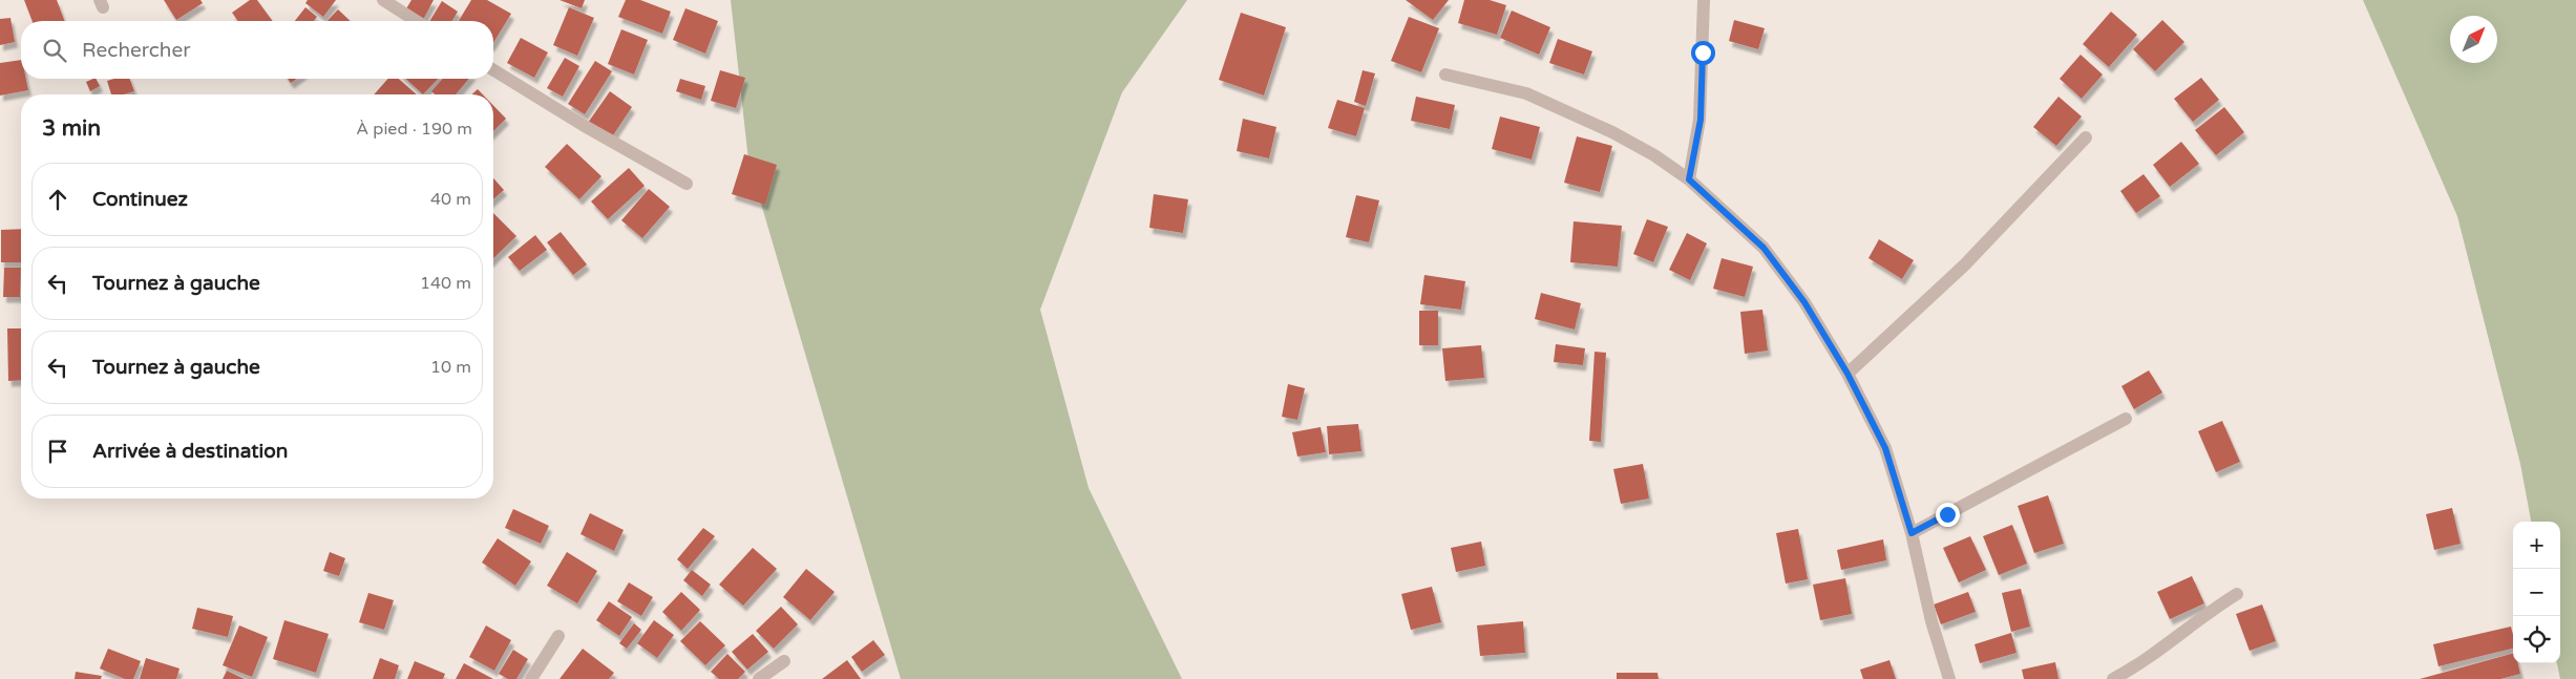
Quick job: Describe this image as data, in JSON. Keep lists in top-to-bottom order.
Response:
{
  "north": "top right",
  "page": {
    "search": "Rechercher",
    "heading": ["3 min", "À pied · 190 m"],
    "list": [
      ["Continuez", "40 m"],
      ["Tournez à gauche", "140 m"],
      ["Tournez à gauche", "10 m"],
      "Arrivée à destination"
    ],
    "map_buttons": ["+", "−"]
  }
}
